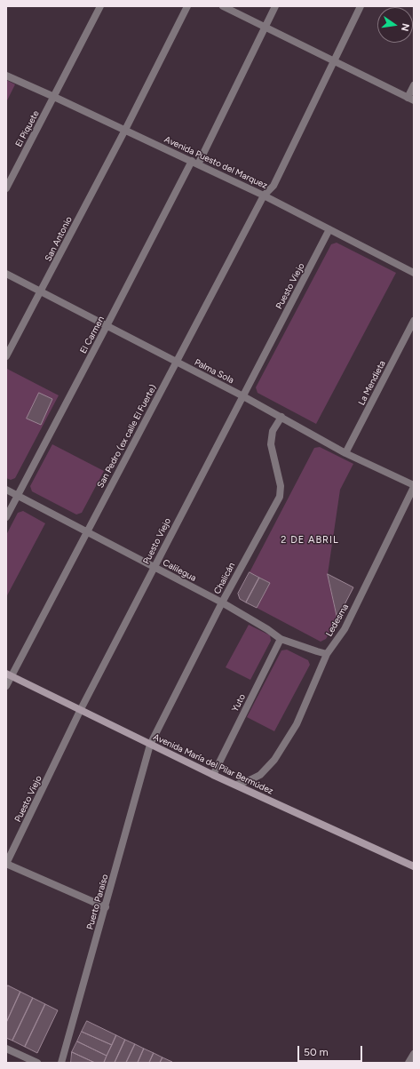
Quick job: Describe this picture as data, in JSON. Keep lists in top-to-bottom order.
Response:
{
  "streets": {
    "street": [
      "El Piquete",
      "Avenida Puesto del Marquez",
      "San Antonio",
      "Puesto Viejo",
      "El Carmen",
      "Palma Sola",
      "La Mendieta",
      "San Pedro (ex calle El Fuerte)",
      "Calilegua",
      "Chalicán",
      "Ledesma",
      "Yuto",
      "Avenida María del Pilar Bermúdez",
      "Puerto Paraíso"
    ]
  },
  "crossings": [
    ["El Piquete", "Avenida Puesto del Marquez"],
    ["Avenida Puesto del Marquez", "San Antonio"],
    ["Avenida Puesto del Marquez", "Puesto Viejo"],
    ["Avenida Puesto del Marquez", "El Carmen"],
    ["Avenida Puesto del Marquez", "San Pedro (ex calle El Fuerte)"],
    ["San Antonio", "Palma Sola"],
    ["Puesto Viejo", "Palma Sola"],
    ["Puesto Viejo", "Calilegua"],
    ["Puesto Viejo", "Avenida María del Pilar Bermúdez"],
    ["El Carmen", "Palma Sola"],
    ["El Carmen", "Calilegua"],
    ["Palma Sola", "La Mendieta"],
    ["Palma Sola", "San Pedro (ex calle El Fuerte)"],
    ["Palma Sola", "Chalicán"],
    ["Palma Sola", "Ledesma"],
    ["San Pedro (ex calle El Fuerte)", "Calilegua"],
    ["San Pedro (ex calle El Fuerte)", "Avenida María del Pilar Bermúdez"],
    ["Calilegua", "Chalicán"],
    ["Calilegua", "Ledesma"],
    ["Calilegua", "Yuto"],
    ["Chalicán", "Avenida María del Pilar Bermúdez"],
    ["Chalicán", "Puerto Paraíso"],
    ["Ledesma", "Avenida María del Pilar Bermúdez"],
    ["Yuto", "Avenida María del Pilar Bermúdez"],
    ["Avenida María del Pilar Bermúdez", "Puerto Paraíso"]
  ],
  "districts": ["2 DE ABRIL"],
  "scale_bar": "50 m",
  "north": "right"
}
